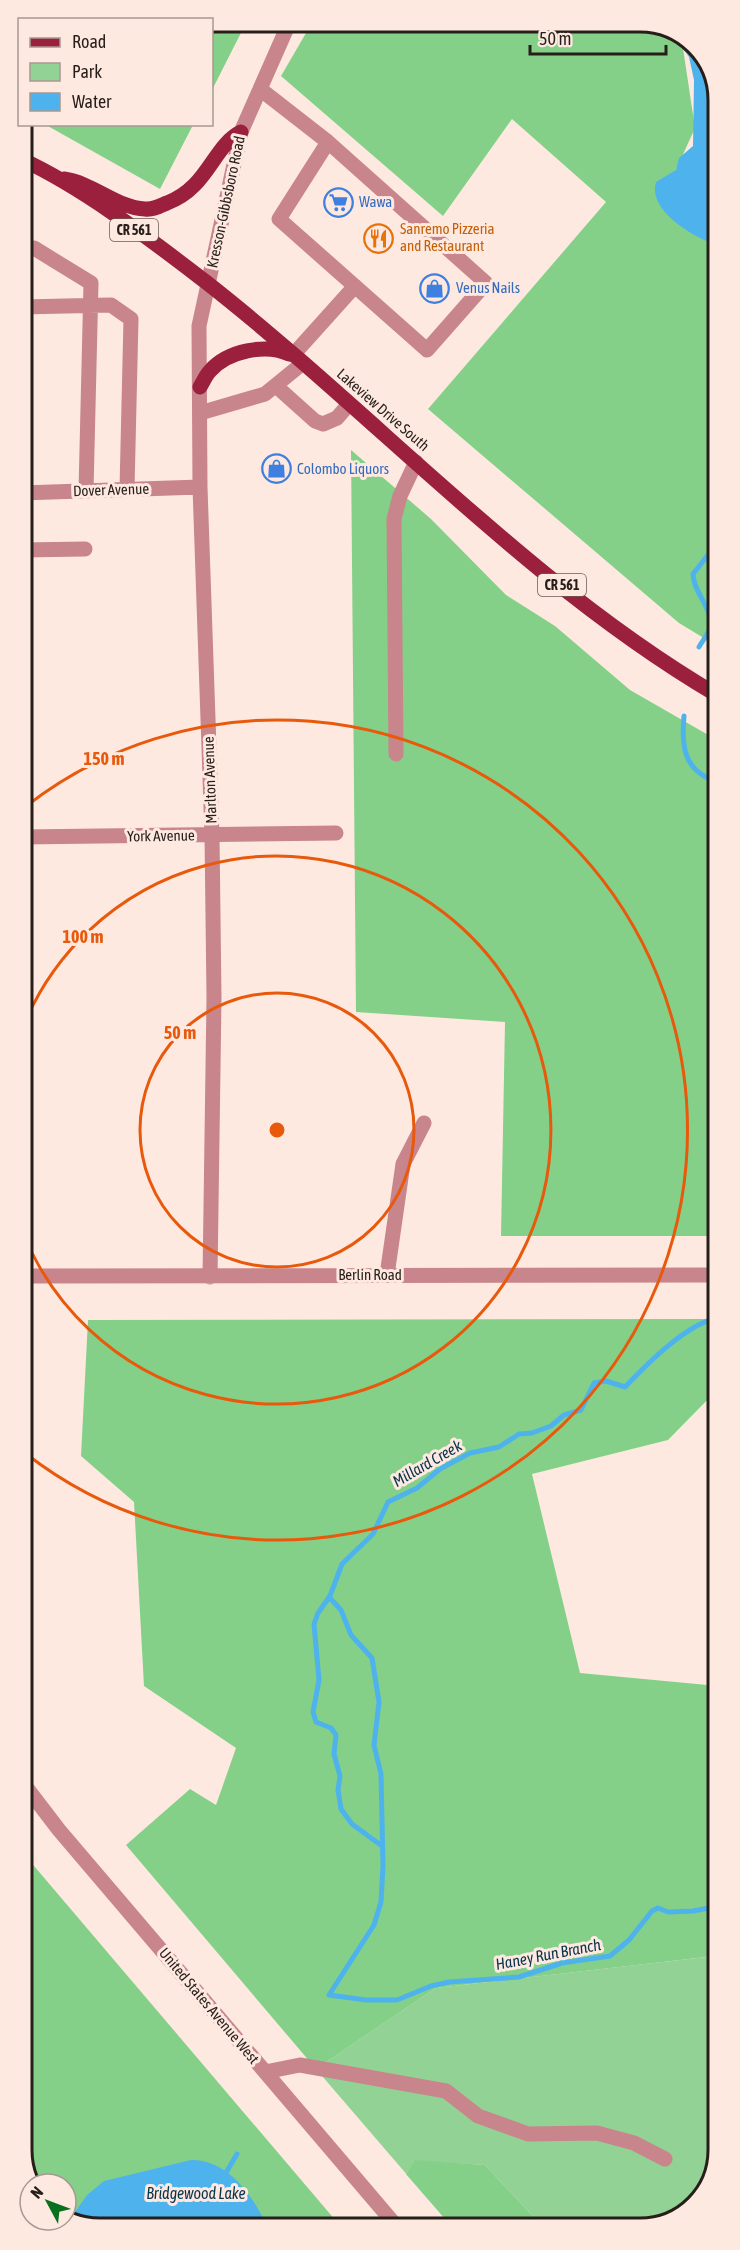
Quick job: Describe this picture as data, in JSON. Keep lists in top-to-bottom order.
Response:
{
  "streets": {
    "main road": ["CR 561", "Lakeview Drive South"],
    "street": [
      "Kresson-Gibbsboro Road",
      "Dover Avenue",
      "Marlton Avenue",
      "York Avenue",
      "Berlin Road",
      "United States Avenue West"
    ]
  },
  "crossings": [
    ["Kresson-Gibbsboro Road", "Lakeview Drive South"],
    ["Kresson-Gibbsboro Road", "Marlton Avenue"],
    ["Lakeview Drive South", "Marlton Avenue"],
    ["Dover Avenue", "Marlton Avenue"],
    ["Marlton Avenue", "York Avenue"],
    ["Marlton Avenue", "Berlin Road"]
  ],
  "water": ["Millard Creek", "Haney Run Branch", "Bridgewood Lake"],
  "places": {
    "supermarket": ["Wawa"],
    "restaurant": ["Sanremo Pizzeria and Restaurant"],
    "shop": ["Venus Nails", "Colombo Liquors"]
  },
  "legend": ["Road", "Park", "Water"],
  "scale_bar": "50 m",
  "north": "top left",
  "rings": ["150 m", "100 m", "50 m"]
}
